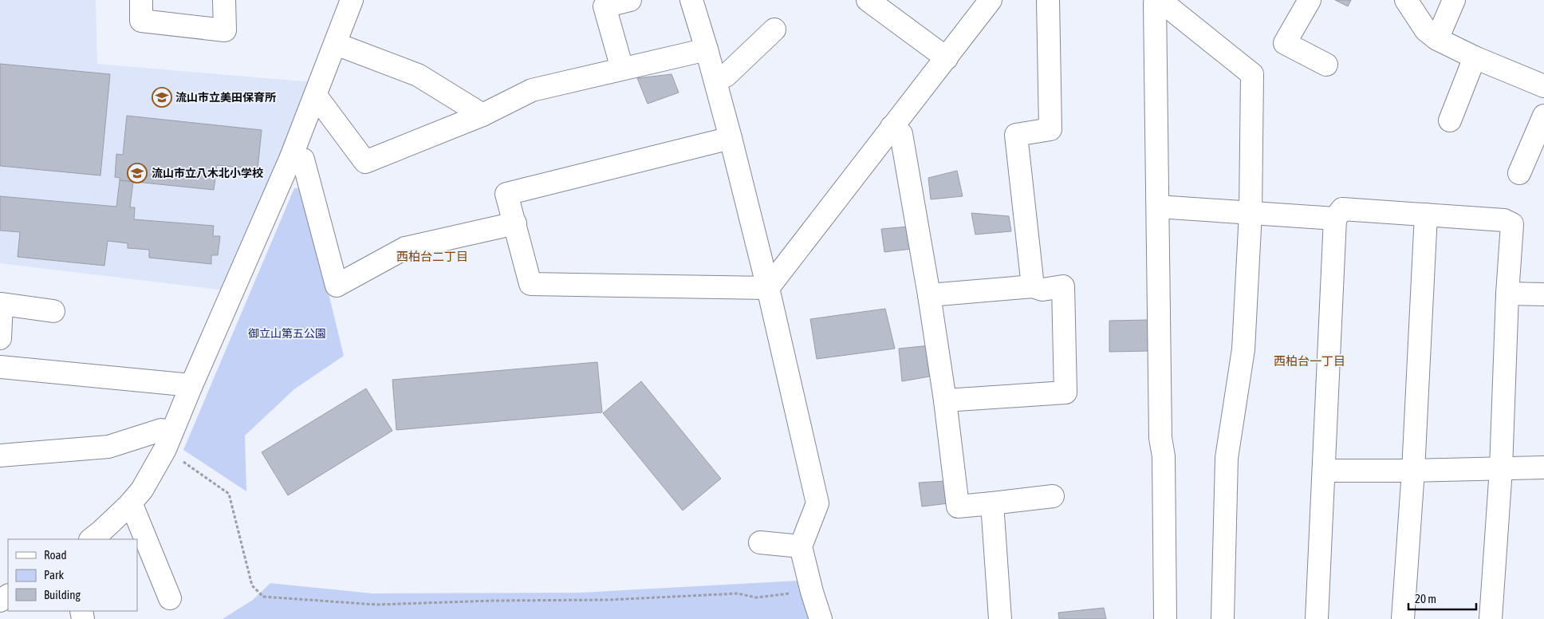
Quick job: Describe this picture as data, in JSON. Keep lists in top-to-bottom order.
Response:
{
  "districts": ["西柏台二丁目", "西柏台一丁目"],
  "parks": ["御立山第五公園"],
  "places": {
    "school or university": ["流山市立美田保育所", "流山市立八木北小学校"]
  },
  "legend": ["Road", "Park", "Building"],
  "scale_bar": "20 m"
}
